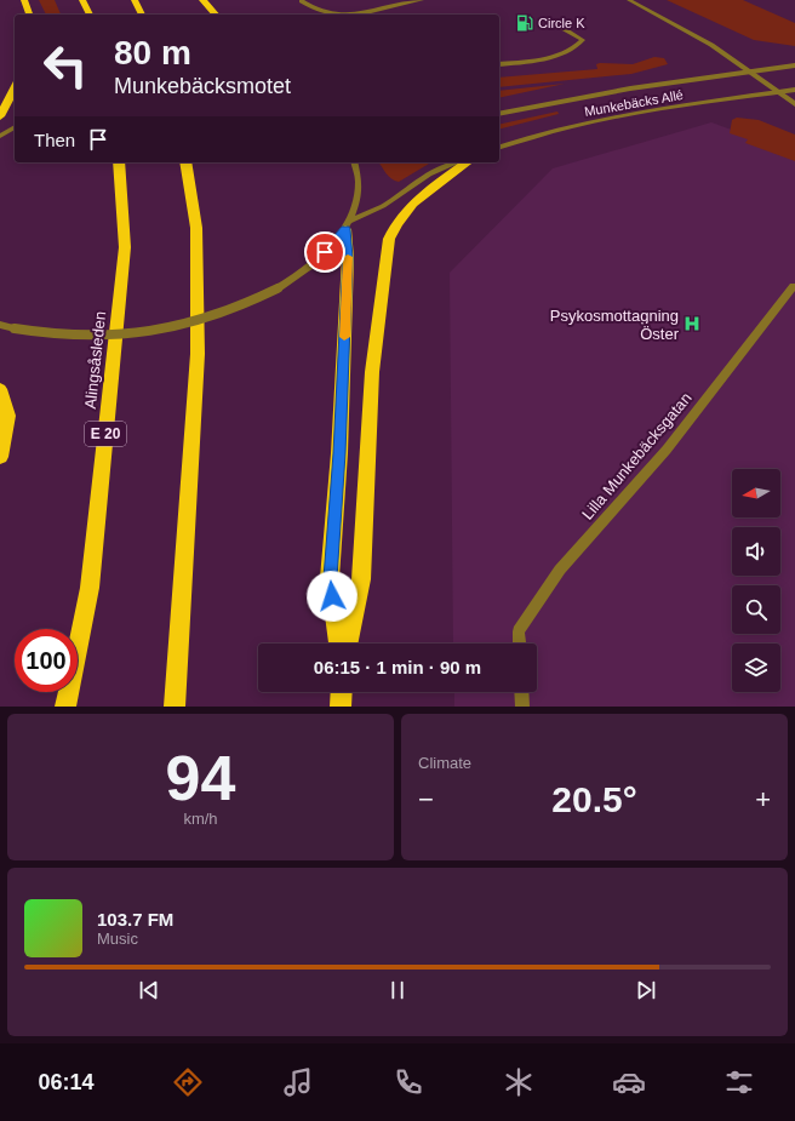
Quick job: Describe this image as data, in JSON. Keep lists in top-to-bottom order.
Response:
{
  "streets": {
    "highway": ["Alingsåsleden", "E 20"],
    "street": ["Munkebäcks Allé", "Lilla Munkebäcksgatan"]
  },
  "places": {
    "fuel station": ["Circle K"],
    "hospital": ["Psykosmottagning Öster"]
  },
  "north": "left",
  "page": {
    "turn": ["80 m", "Munkebäcksmotet"],
    "then": "Then",
    "limit": "100",
    "trip": "06:15 · 1 min · 90 m",
    "tile": [
      ["94", "km/h"],
      "Climate"
    ],
    "heat": ["−", "20.5°", "+"],
    "song": ["103.7 FM", "Music"],
    "tabs": "06:14"
  }
}
